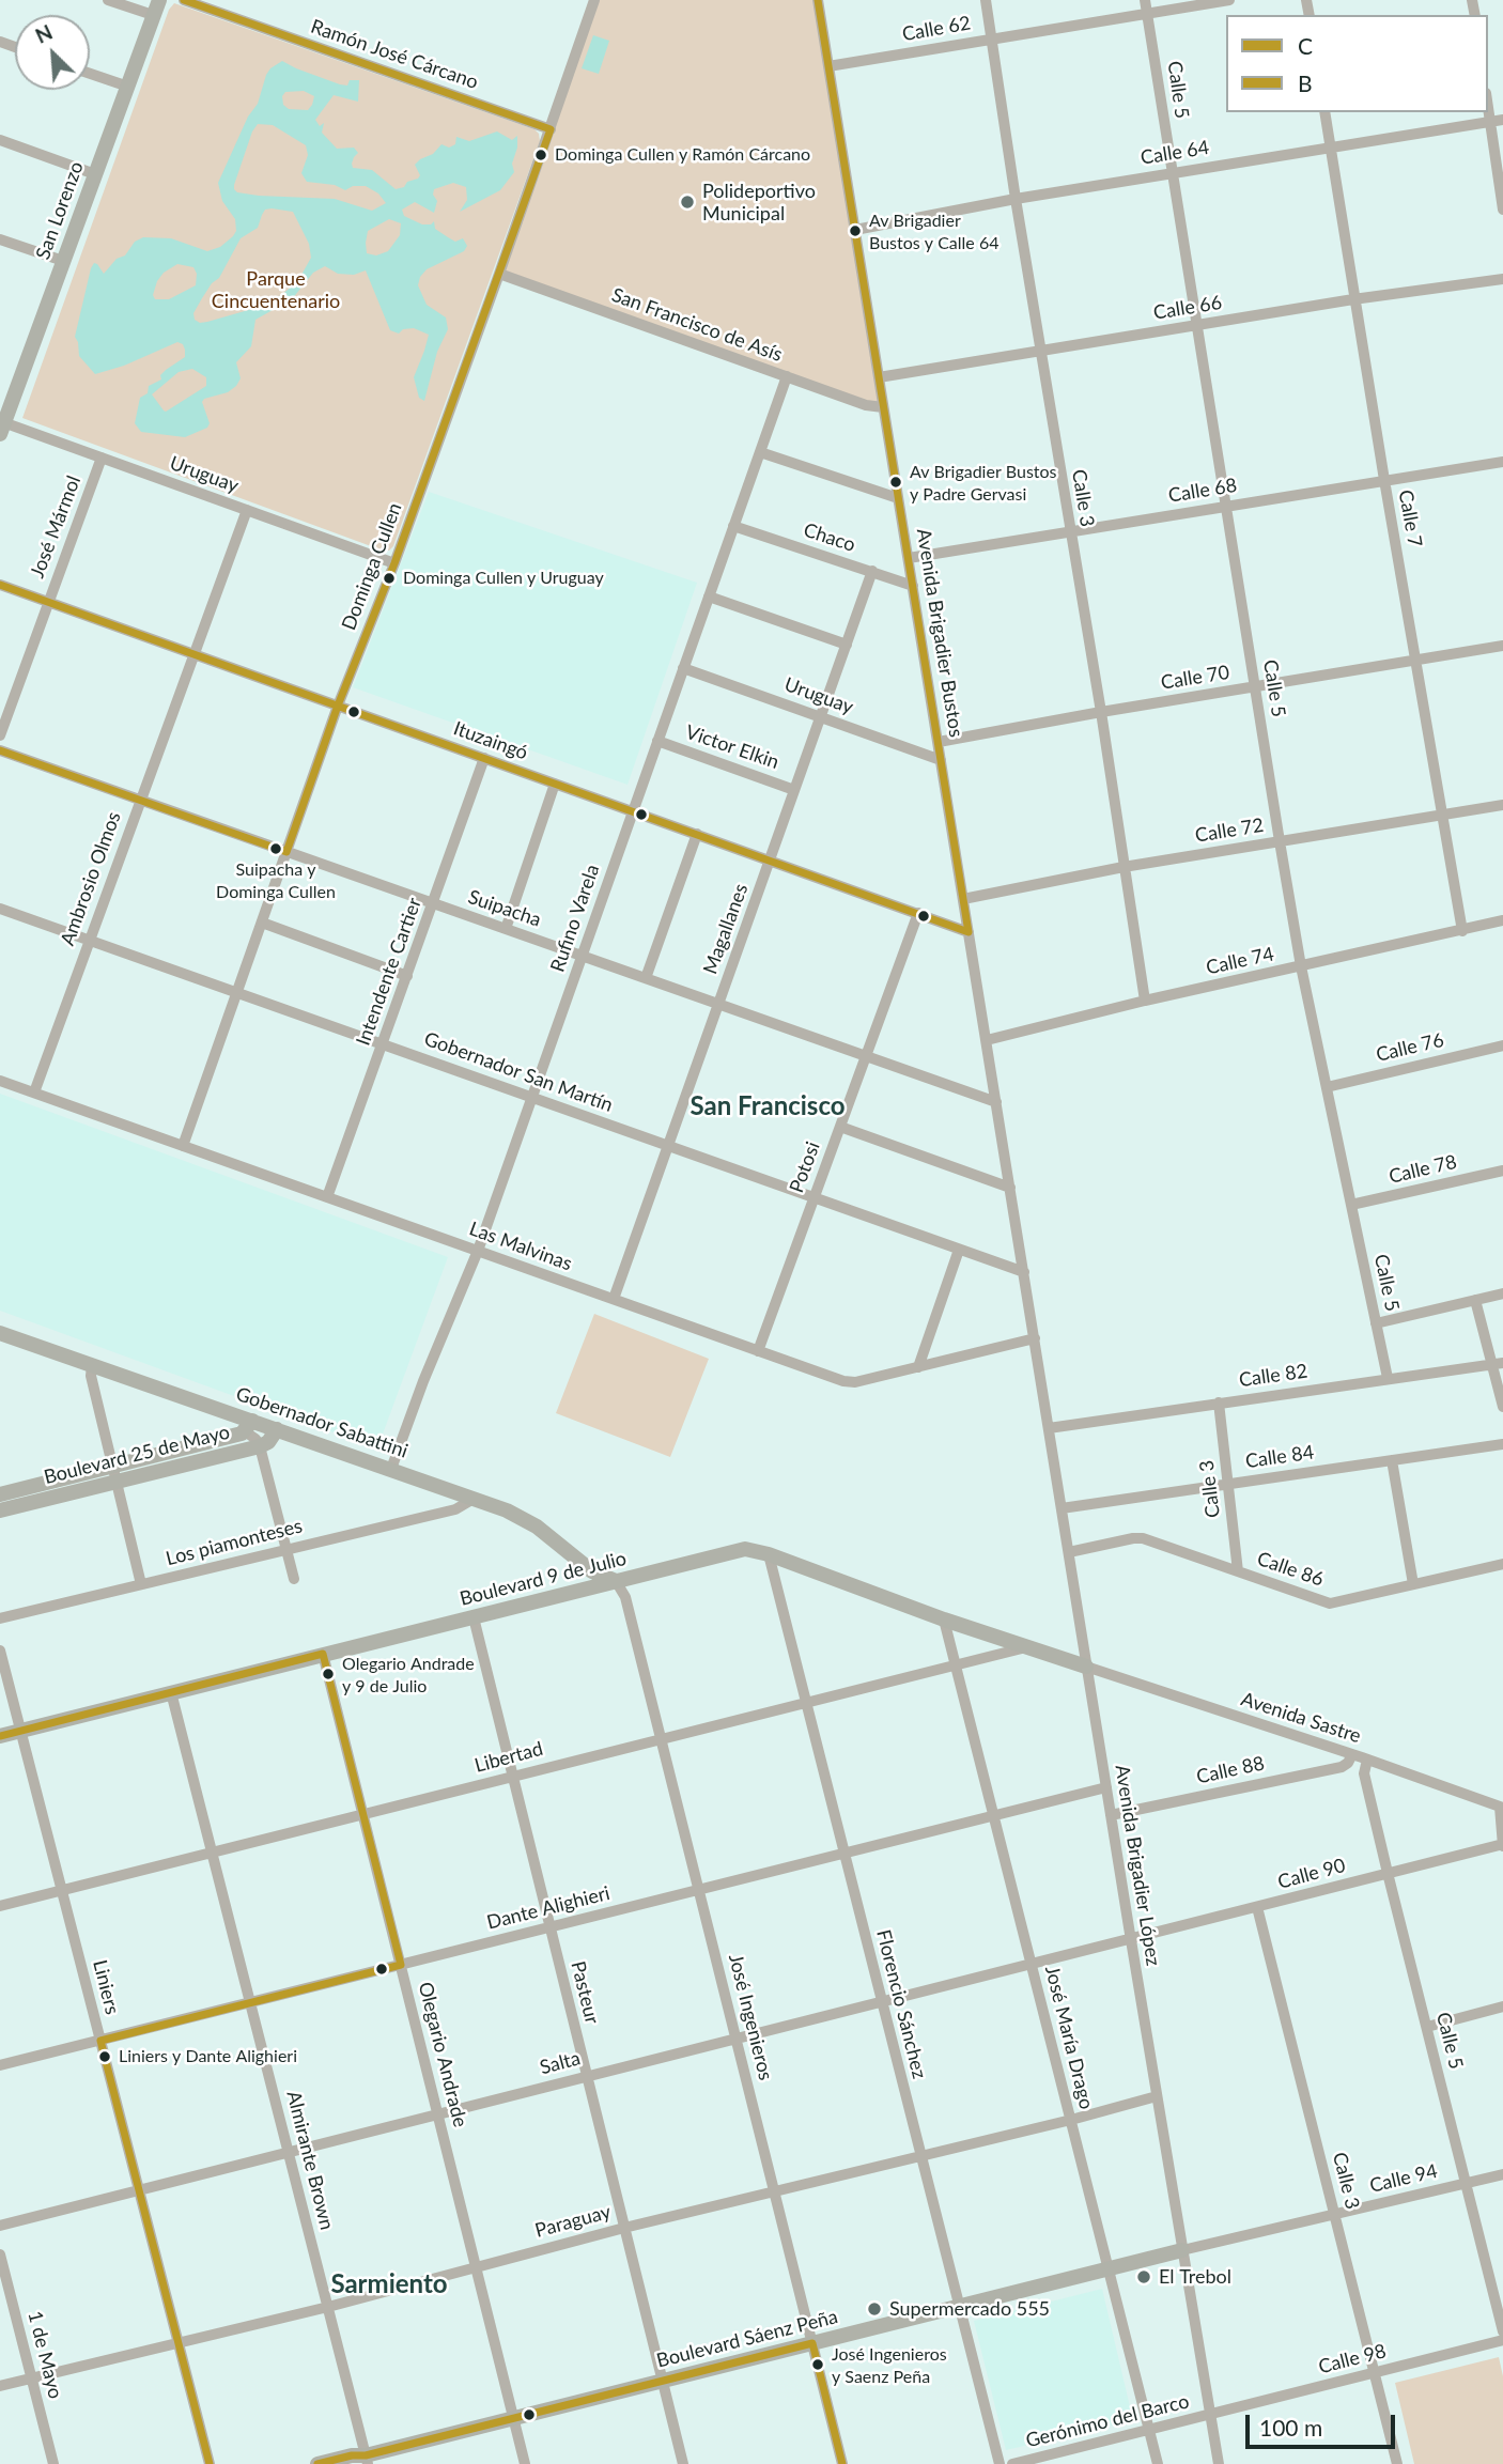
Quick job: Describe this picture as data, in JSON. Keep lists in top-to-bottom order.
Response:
{
  "streets": {
    "main road": [
      "San Lorenzo",
      "Gobernador Sabattini",
      "Boulevard 25 de Mayo",
      "Boulevard 9 de Julio",
      "Boulevard Sáenz Peña"
    ],
    "street": [
      "Calle 62",
      "Ramón José Cárcano",
      "Calle 5",
      "Calle 64",
      "Calle 66",
      "San Francisco de Asís",
      "Uruguay",
      "Calle 68",
      "Calle 3",
      "Calle 7",
      "José Mármol",
      "Chaco",
      "Dominga Cullen",
      "Avenida Brigadier Bustos",
      "Calle 70",
      "Ituzaingó",
      "Victor Elkin",
      "Calle 72",
      "Ambrosio Olmos",
      "Suipacha",
      "Rufino Varela",
      "Magallanes",
      "Calle 74",
      "Intendente Cartier",
      "Calle 76",
      "Gobernador San Martín",
      "Potosi",
      "Calle 78",
      "Las Malvinas",
      "Calle 82",
      "Calle 84",
      "Los piamonteses",
      "Calle 86",
      "Avenida Sastre",
      "Libertad",
      "Calle 88",
      "Avenida Brigadier López",
      "Calle 90",
      "Dante Alighieri",
      "Liniers",
      "Pasteur",
      "Florencio Sánchez",
      "José Ingenieros",
      "José María Drago",
      "Olegario Andrade",
      "Salta",
      "Almirante Brown",
      "Calle 94",
      "Paraguay",
      "1 de Mayo",
      "Calle 98",
      "Gerónimo del Barco"
    ]
  },
  "crossings": [
    ["Calle 62", "Calle 5"],
    ["Calle 62", "Calle 3"],
    ["Calle 62", "Avenida Brigadier Bustos"],
    ["Ramón José Cárcano", "Dominga Cullen"],
    ["Calle 5", "Calle 64"],
    ["Calle 5", "Calle 66"],
    ["Calle 5", "Calle 68"],
    ["Calle 5", "Calle 70"],
    ["Calle 5", "Calle 72"],
    ["Calle 5", "Calle 74"],
    ["Calle 5", "Calle 76"],
    ["Calle 5", "Calle 78"],
    ["Calle 5", "Calle 82"],
    ["Calle 5", "Avenida Sastre"],
    ["Calle 5", "Calle 90"],
    ["Calle 5", "Calle 94"],
    ["Calle 64", "Calle 3"],
    ["Calle 64", "Calle 7"],
    ["Calle 64", "Avenida Brigadier Bustos"],
    ["San Lorenzo", "Uruguay"],
    ["Calle 66", "Calle 3"],
    ["Calle 66", "Calle 7"],
    ["Calle 66", "Avenida Brigadier Bustos"],
    ["San Francisco de Asís", "Dominga Cullen"],
    ["San Francisco de Asís", "Avenida Brigadier Bustos"],
    ["San Francisco de Asís", "Rufino Varela"],
    ["Uruguay", "José Mármol"],
    ["Uruguay", "Dominga Cullen"],
    ["Uruguay", "Avenida Brigadier Bustos"],
    ["Uruguay", "Ambrosio Olmos"],
    ["Uruguay", "Rufino Varela"],
    ["Uruguay", "Magallanes"],
    ["Calle 68", "Calle 3"],
    ["Calle 68", "Calle 7"],
    ["Calle 68", "Avenida Brigadier Bustos"],
    ["Calle 3", "Calle 70"],
    ["Calle 3", "Calle 72"],
    ["Calle 3", "Calle 74"],
    ["Calle 3", "Calle 82"],
    ["Calle 3", "Calle 84"],
    ["Calle 3", "Calle 86"],
    ["Calle 3", "Calle 90"],
    ["Calle 3", "Calle 94"],
    ["Calle 3", "Calle 98"],
    ["Calle 7", "Calle 70"],
    ["Calle 7", "Calle 72"],
    ["Calle 7", "Calle 74"],
    ["José Mármol", "Ituzaingó"],
    ["Chaco", "Avenida Brigadier Bustos"],
    ["Chaco", "Rufino Varela"],
    ["Chaco", "Magallanes"],
    ["Dominga Cullen", "Ituzaingó"],
    ["Dominga Cullen", "Suipacha"],
    ["Dominga Cullen", "Gobernador San Martín"],
    ["Dominga Cullen", "Las Malvinas"],
    ["Avenida Brigadier Bustos", "Calle 70"],
    ["Avenida Brigadier Bustos", "Ituzaingó"],
    ["Avenida Brigadier Bustos", "Calle 72"],
    ["Avenida Brigadier Bustos", "Suipacha"],
    ["Avenida Brigadier Bustos", "Calle 74"],
    ["Avenida Brigadier Bustos", "Gobernador San Martín"],
    ["Avenida Brigadier Bustos", "Avenida Brigadier López"],
    ["Ituzaingó", "Ambrosio Olmos"],
    ["Ituzaingó", "Rufino Varela"],
    ["Ituzaingó", "Magallanes"],
    ["Ituzaingó", "Intendente Cartier"],
    ["Ituzaingó", "Potosi"],
    ["Victor Elkin", "Rufino Varela"],
    ["Victor Elkin", "Magallanes"],
    ["Ambrosio Olmos", "Suipacha"],
    ["Ambrosio Olmos", "Gobernador San Martín"],
    ["Ambrosio Olmos", "Las Malvinas"],
    ["Suipacha", "Rufino Varela"],
    ["Suipacha", "Magallanes"],
    ["Suipacha", "Intendente Cartier"],
    ["Suipacha", "Potosi"],
    ["Rufino Varela", "Gobernador San Martín"],
    ["Rufino Varela", "Las Malvinas"],
    ["Rufino Varela", "Gobernador Sabattini"],
    ["Magallanes", "Gobernador San Martín"],
    ["Magallanes", "Las Malvinas"],
    ["Intendente Cartier", "Gobernador San Martín"],
    ["Intendente Cartier", "Las Malvinas"],
    ["Gobernador San Martín", "Potosi"],
    ["Gobernador San Martín", "Avenida Brigadier López"],
    ["Potosi", "Las Malvinas"],
    ["Las Malvinas", "Avenida Brigadier López"],
    ["Calle 82", "Avenida Brigadier López"],
    ["Gobernador Sabattini", "Boulevard 25 de Mayo"],
    ["Gobernador Sabattini", "Los piamonteses"],
    ["Gobernador Sabattini", "Boulevard 9 de Julio"],
    ["Gobernador Sabattini", "José Ingenieros"],
    ["Calle 84", "Avenida Brigadier López"],
    ["Calle 86", "Avenida Brigadier López"],
    ["Boulevard 9 de Julio", "Avenida Sastre"],
    ["Boulevard 9 de Julio", "Libertad"],
    ["Boulevard 9 de Julio", "Avenida Brigadier López"],
    ["Boulevard 9 de Julio", "Liniers"],
    ["Boulevard 9 de Julio", "Pasteur"],
    ["Boulevard 9 de Julio", "Florencio Sánchez"],
    ["Boulevard 9 de Julio", "José Ingenieros"],
    ["Boulevard 9 de Julio", "José María Drago"],
    ["Boulevard 9 de Julio", "Olegario Andrade"],
    ["Boulevard 9 de Julio", "Almirante Brown"],
    ["Avenida Sastre", "Calle 88"],
    ["Avenida Sastre", "Avenida Brigadier López"],
    ["Libertad", "Liniers"],
    ["Libertad", "Pasteur"],
    ["Libertad", "Florencio Sánchez"],
    ["Libertad", "José Ingenieros"],
    ["Libertad", "José María Drago"],
    ["Libertad", "Olegario Andrade"],
    ["Libertad", "Almirante Brown"],
    ["Calle 88", "Avenida Brigadier López"],
    ["Avenida Brigadier López", "Calle 90"],
    ["Avenida Brigadier López", "Dante Alighieri"],
    ["Avenida Brigadier López", "Salta"],
    ["Avenida Brigadier López", "Calle 94"],
    ["Avenida Brigadier López", "Paraguay"],
    ["Avenida Brigadier López", "Boulevard Sáenz Peña"],
    ["Avenida Brigadier López", "Calle 98"],
    ["Avenida Brigadier López", "Gerónimo del Barco"],
    ["Calle 90", "Salta"],
    ["Dante Alighieri", "Liniers"],
    ["Dante Alighieri", "Pasteur"],
    ["Dante Alighieri", "Florencio Sánchez"],
    ["Dante Alighieri", "José Ingenieros"],
    ["Dante Alighieri", "José María Drago"],
    ["Dante Alighieri", "Olegario Andrade"],
    ["Dante Alighieri", "Almirante Brown"],
    ["Liniers", "Salta"],
    ["Liniers", "Paraguay"],
    ["Pasteur", "Salta"],
    ["Pasteur", "Paraguay"],
    ["Pasteur", "Boulevard Sáenz Peña"],
    ["Florencio Sánchez", "Salta"],
    ["Florencio Sánchez", "Paraguay"],
    ["Florencio Sánchez", "Boulevard Sáenz Peña"],
    ["José Ingenieros", "Salta"],
    ["José Ingenieros", "Paraguay"],
    ["José Ingenieros", "Boulevard Sáenz Peña"],
    ["José María Drago", "Salta"],
    ["José María Drago", "Paraguay"],
    ["José María Drago", "Boulevard Sáenz Peña"],
    ["José María Drago", "Gerónimo del Barco"],
    ["Olegario Andrade", "Salta"],
    ["Olegario Andrade", "Paraguay"],
    ["Olegario Andrade", "Boulevard Sáenz Peña"],
    ["Salta", "Almirante Brown"],
    ["Almirante Brown", "Paraguay"],
    ["Almirante Brown", "Boulevard Sáenz Peña"],
    ["Calle 94", "Boulevard Sáenz Peña"],
    ["Paraguay", "1 de Mayo"],
    ["Calle 98", "Gerónimo del Barco"]
  ],
  "districts": ["San Francisco", "Sarmiento"],
  "parks": ["Parque Cincuentenario"],
  "places": [
    "Dominga Cullen y Ramón Cárcano",
    "Polideportivo Municipal",
    "Av Brigadier Bustos y Calle 64",
    "Av Brigadier Bustos y Padre Gervasi",
    "Dominga Cullen y Uruguay",
    "Suipacha y Dominga Cullen",
    "Olegario Andrade y 9 de Julio",
    "Liniers y Dante Alighieri",
    "El Trebol",
    "Supermercado 555",
    "José Ingenieros y Saenz Peña"
  ],
  "lines": ["transit line C", "transit line B"],
  "legend": ["C", "B"],
  "scale_bar": "100 m",
  "north": "top left"
}
